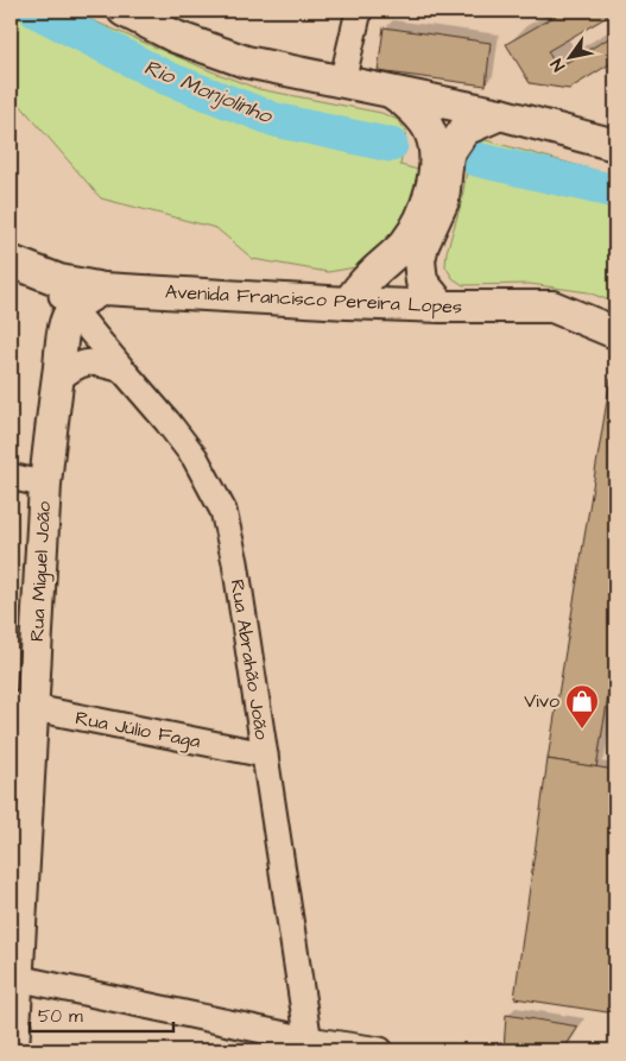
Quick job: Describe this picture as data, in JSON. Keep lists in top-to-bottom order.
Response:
{
  "streets": {
    "main road": ["Avenida Francisco Pereira Lopes", "Rua Miguel João"],
    "street": ["Rua Abrahão João", "Rua Júlio Faga"]
  },
  "crossings": [
    ["Avenida Francisco Pereira Lopes", "Rua Abrahão João"],
    ["Rua Miguel João", "Rua Abrahão João"],
    ["Rua Miguel João", "Rua Júlio Faga"],
    ["Rua Abrahão João", "Rua Júlio Faga"]
  ],
  "water": ["Rio Monjolinho"],
  "places": {
    "shop": ["Vivo"]
  },
  "scale_bar": "50 m",
  "north": "bottom left"
}
